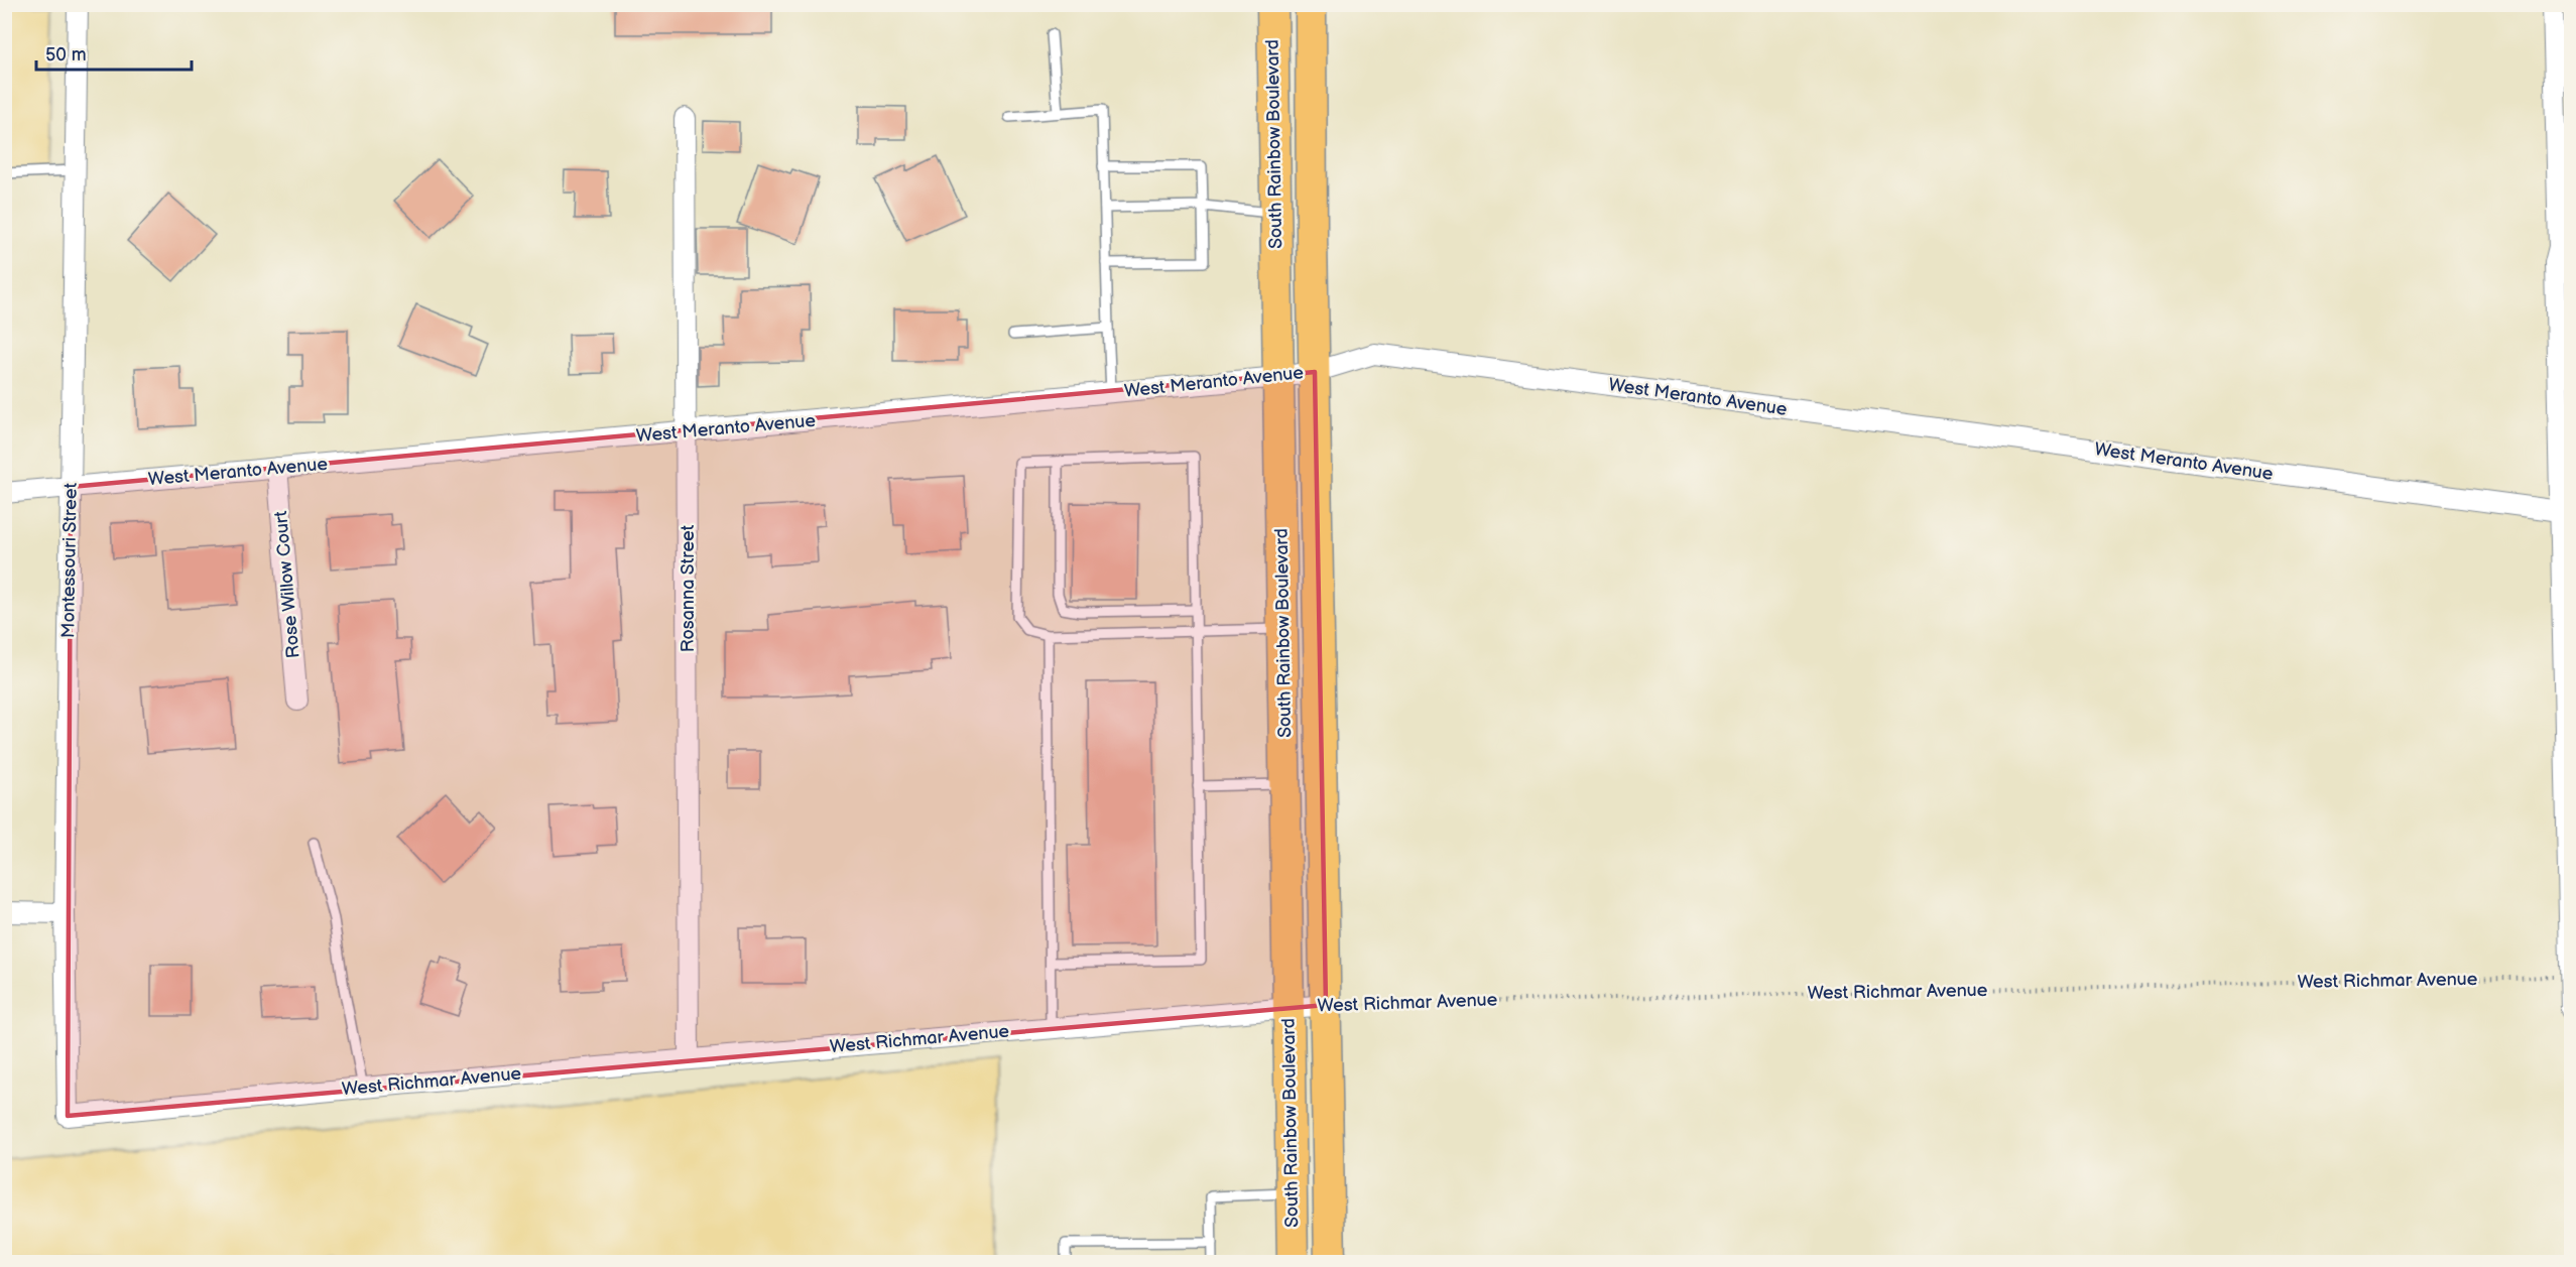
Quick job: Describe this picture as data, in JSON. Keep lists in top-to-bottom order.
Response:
{
  "streets": {
    "main road": ["South Rainbow Boulevard"],
    "street": [
      "West Meranto Avenue",
      "Montessouri Street",
      "Rose Willow Court",
      "Rosanna Street",
      "West Richmar Avenue"
    ]
  },
  "crossings": [
    ["South Rainbow Boulevard", "West Meranto Avenue"],
    ["South Rainbow Boulevard", "West Richmar Avenue"],
    ["West Meranto Avenue", "Montessouri Street"],
    ["West Meranto Avenue", "Rose Willow Court"],
    ["West Meranto Avenue", "Rosanna Street"],
    ["Montessouri Street", "West Richmar Avenue"],
    ["Rosanna Street", "West Richmar Avenue"]
  ],
  "scale_bar": "50 m"
}
